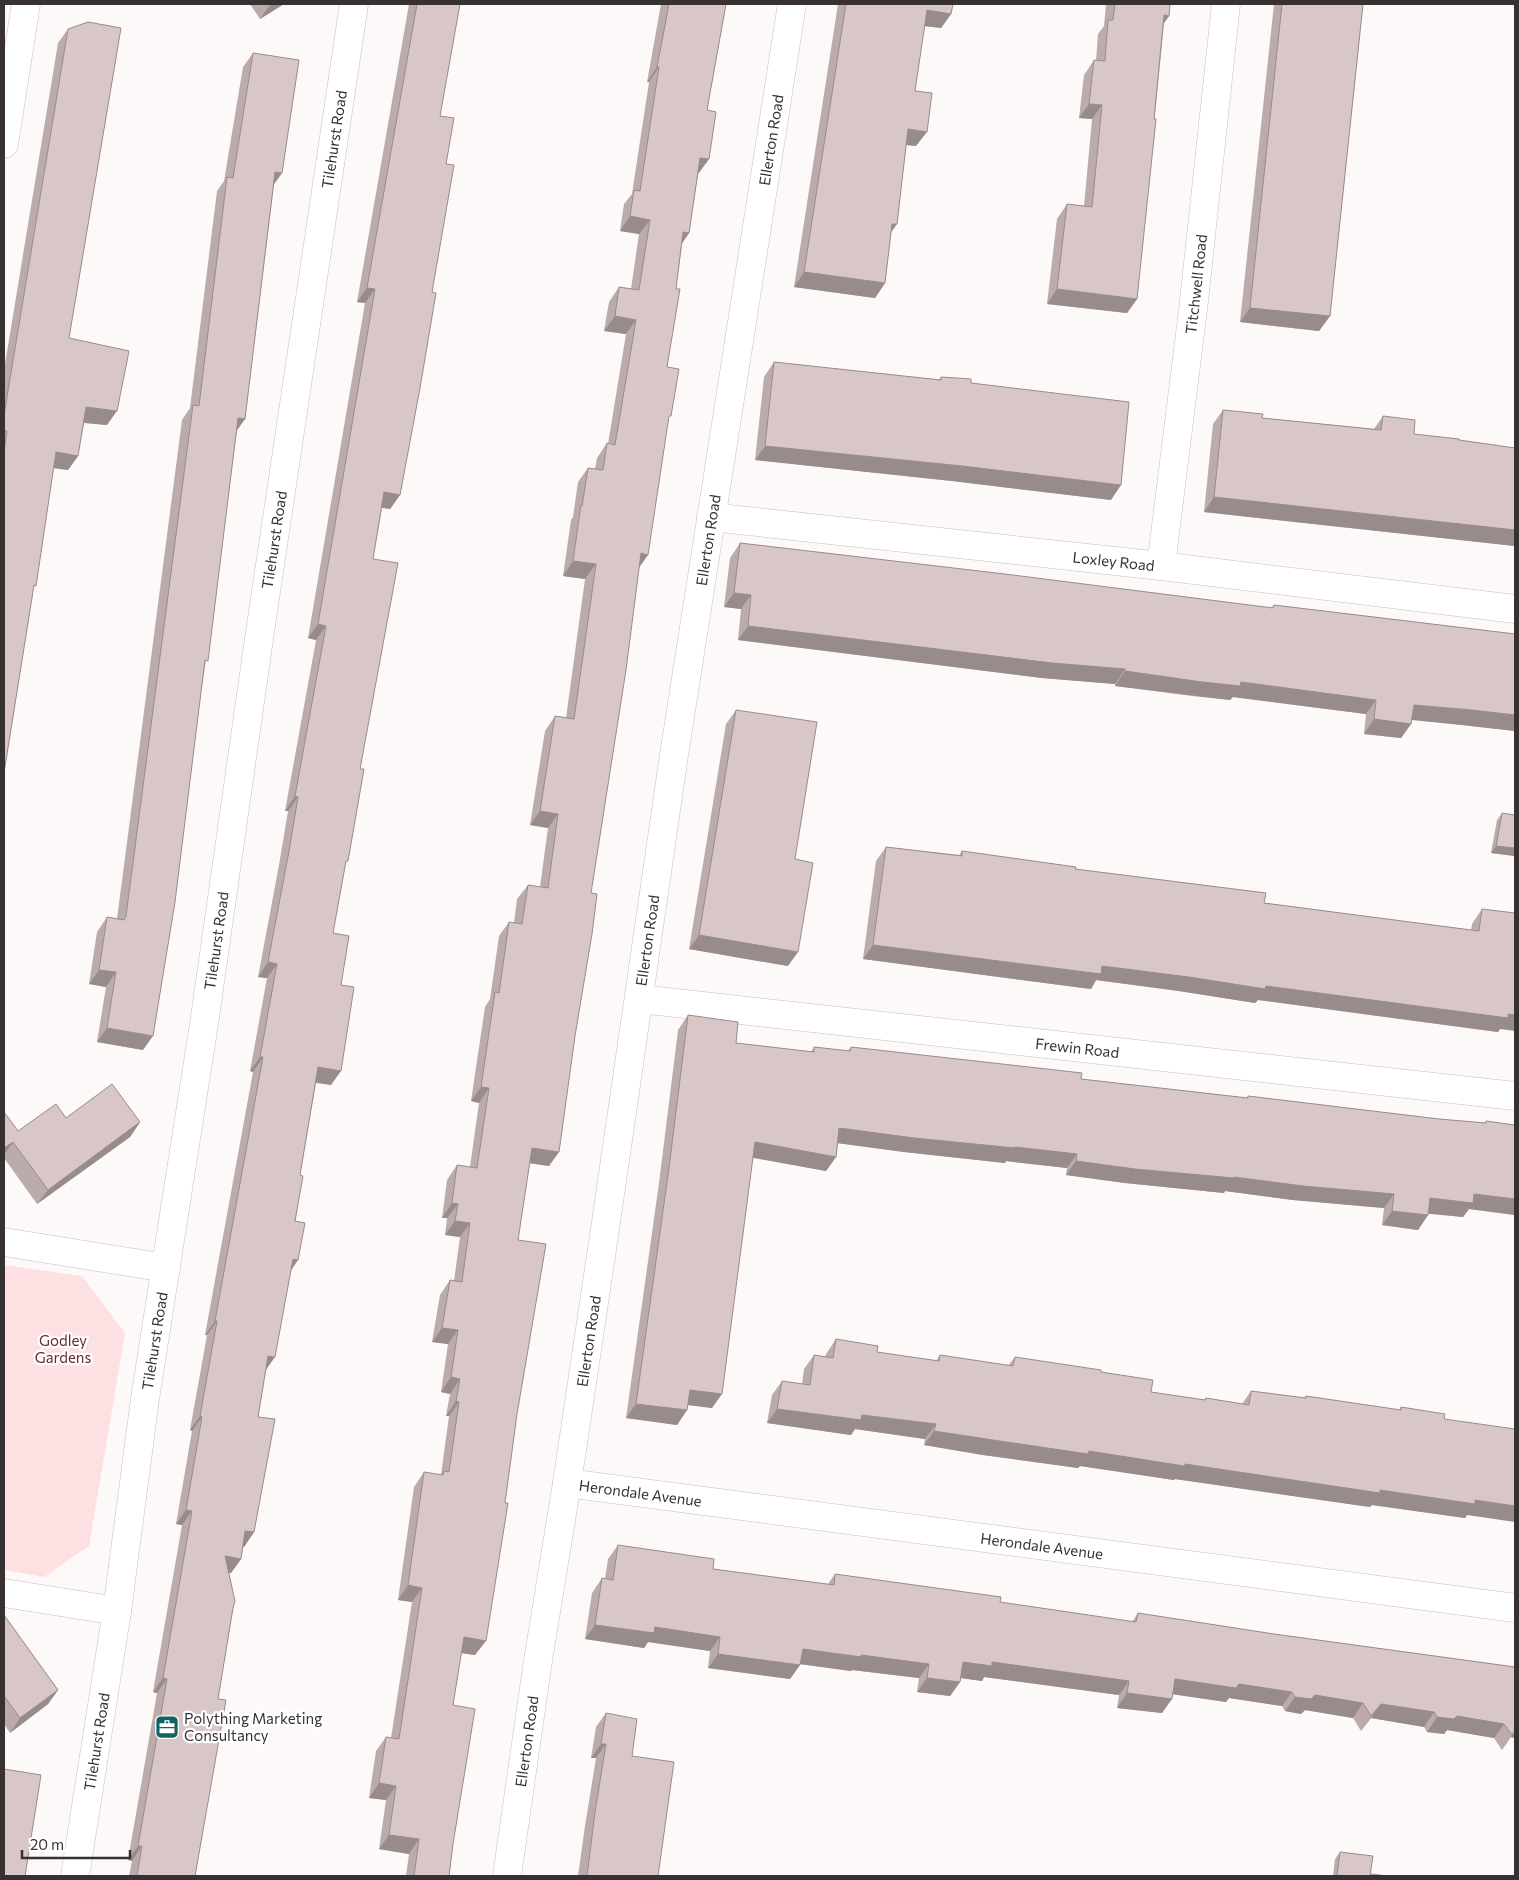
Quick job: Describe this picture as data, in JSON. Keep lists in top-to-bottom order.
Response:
{
  "streets": {
    "street": [
      "Tilehurst Road",
      "Ellerton Road",
      "Titchwell Road",
      "Loxley Road",
      "Frewin Road",
      "Herondale Avenue"
    ]
  },
  "crossings": [
    ["Ellerton Road", "Loxley Road"],
    ["Ellerton Road", "Frewin Road"],
    ["Ellerton Road", "Herondale Avenue"],
    ["Titchwell Road", "Loxley Road"]
  ],
  "parks": ["Godley Gardens"],
  "places": {
    "office": ["Polything Marketing Consultancy"]
  },
  "scale_bar": "20 m"
}
